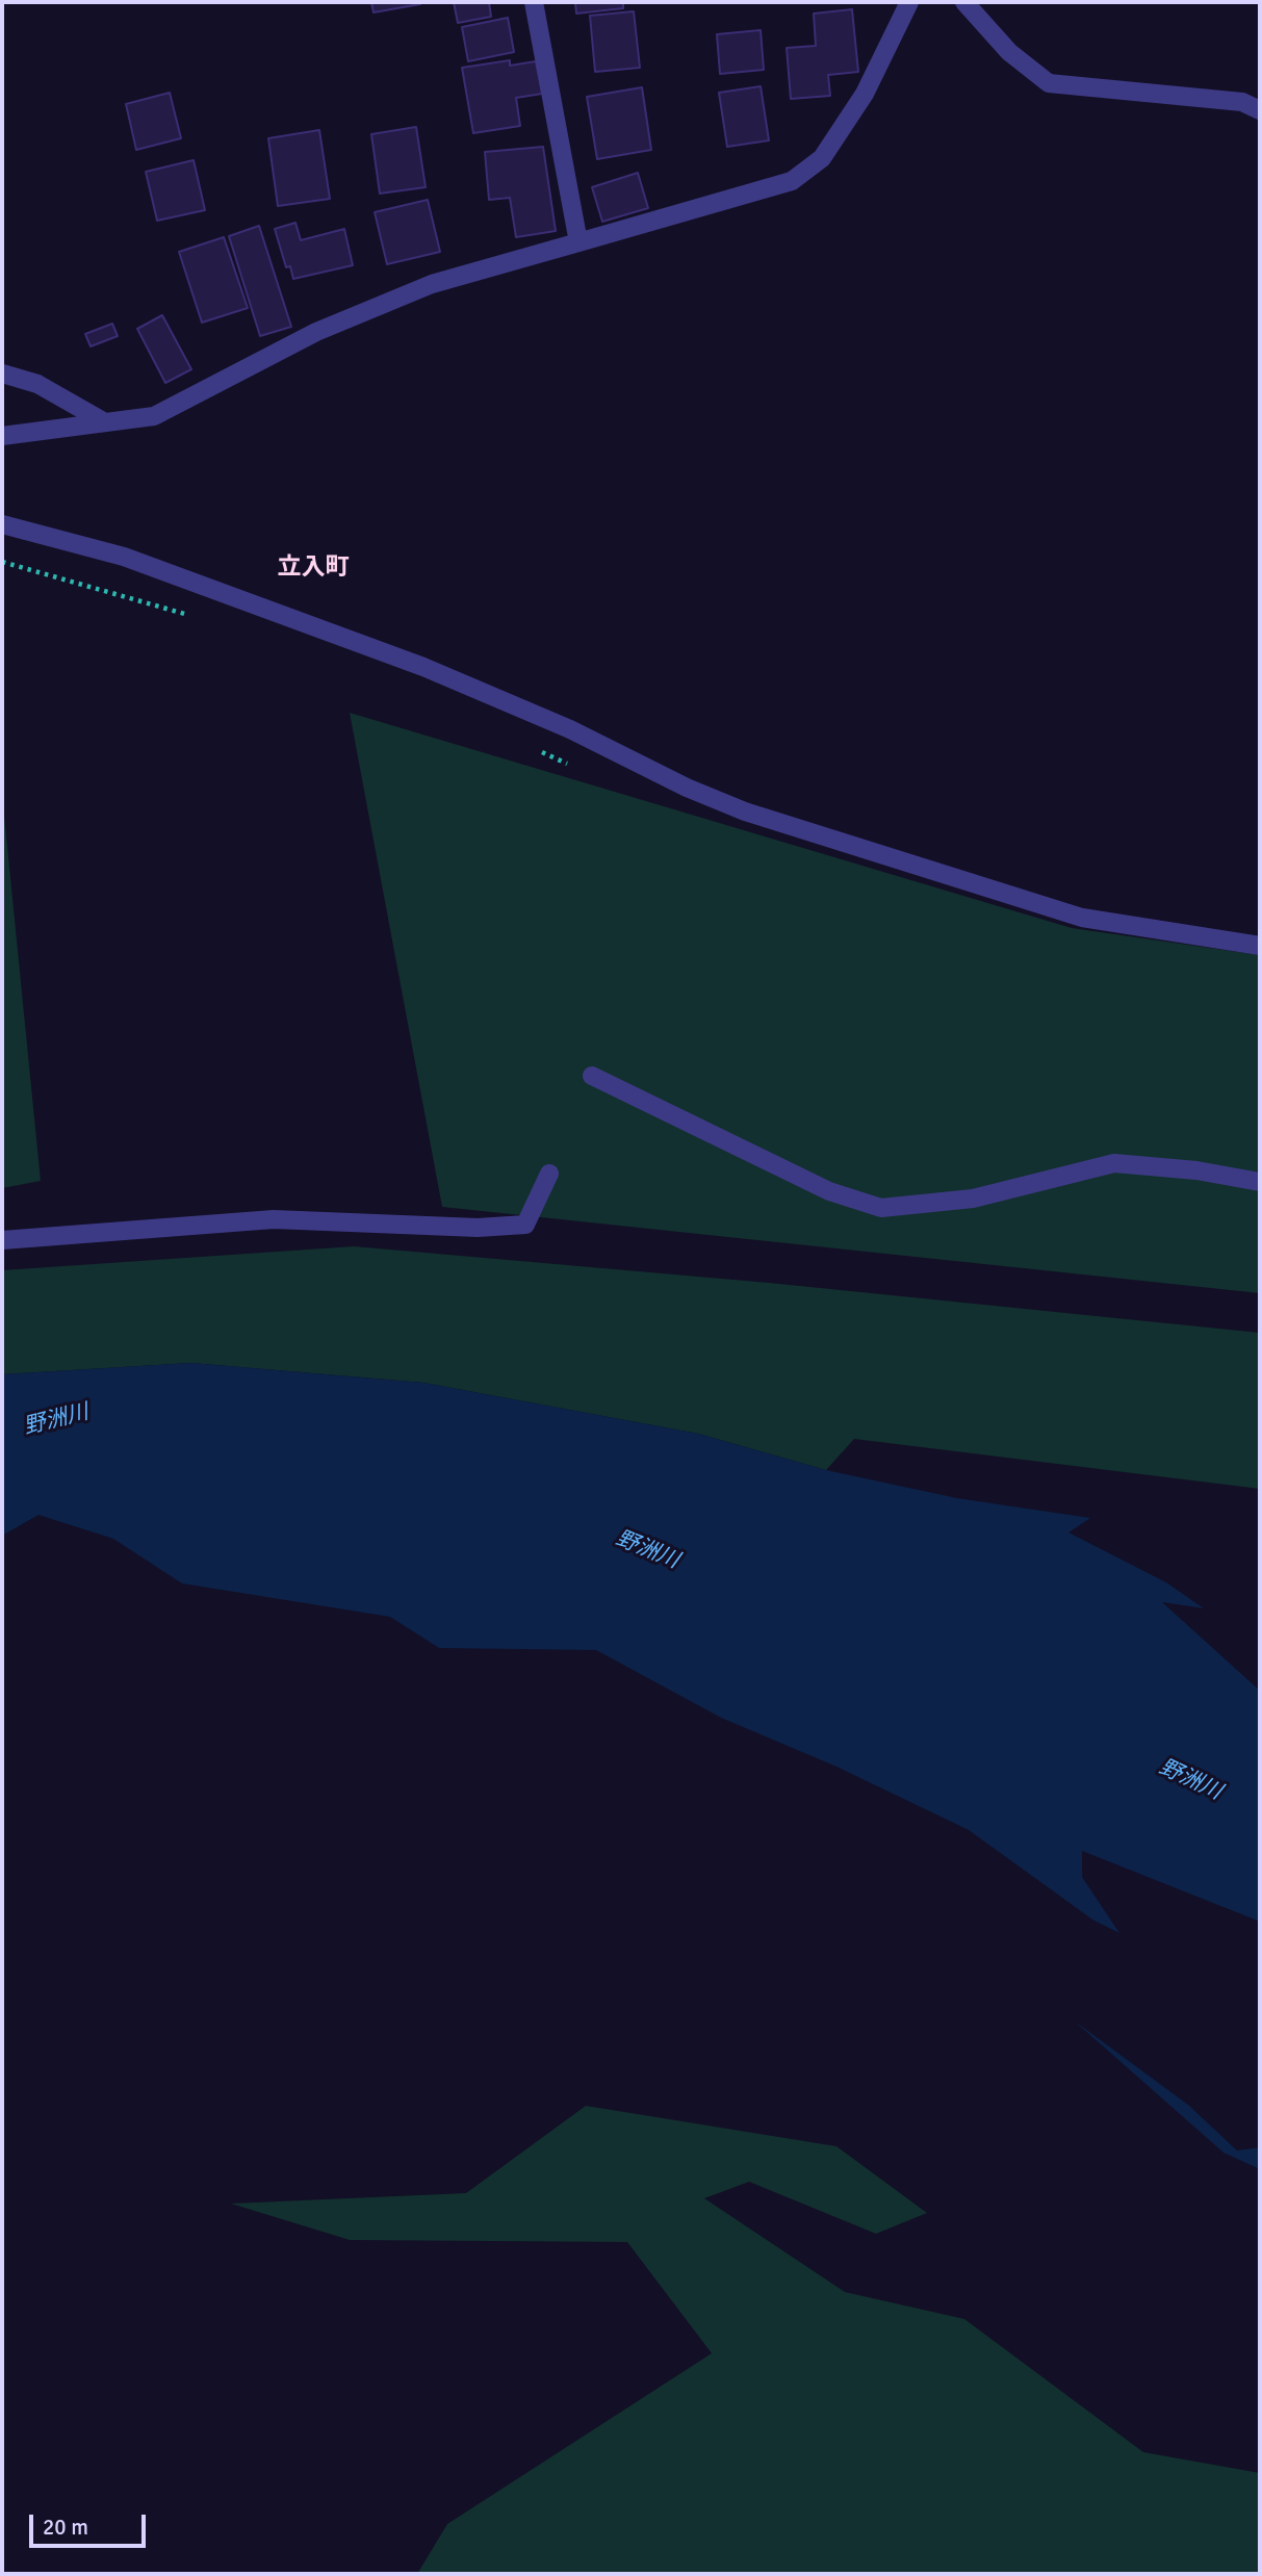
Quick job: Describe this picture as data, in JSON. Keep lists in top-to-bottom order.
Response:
{
  "districts": ["立入町"],
  "water": ["野洲川"],
  "scale_bar": "20 m"
}
